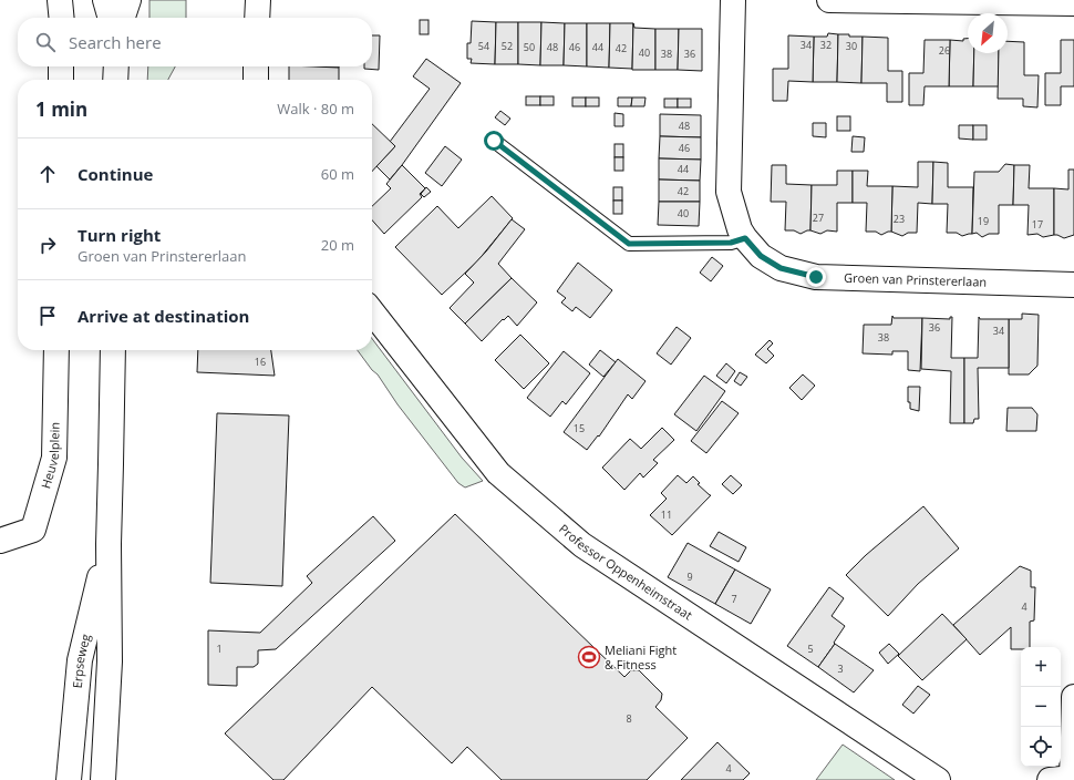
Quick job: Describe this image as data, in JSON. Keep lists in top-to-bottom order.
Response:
{
  "streets": {
    "street": [
      "Groen van Prinstererlaan",
      "Heuvelplein",
      "Professor Oppenheimstraat",
      "Erpseweg"
    ]
  },
  "places": {
    "sports": ["Meliani Fight & Fitness"]
  },
  "house_numbers": [
    "34",
    "32",
    "54",
    "52",
    "30",
    "50",
    "48",
    "46",
    "44",
    "42",
    "26",
    "40",
    "38",
    "36",
    "48",
    "46",
    "44",
    "42",
    "40",
    "27",
    "23",
    "19",
    "17",
    "36",
    "34",
    "38",
    "16",
    "15",
    "11",
    "9",
    "7",
    "4",
    "1",
    "5",
    "3",
    "8",
    "4"
  ],
  "north": "bottom left",
  "page": {
    "search": "Search here",
    "heading": ["1 min", "Walk · 80 m"],
    "list": [
      ["Continue", "60 m"],
      ["Turn right", "Groen van Prinstererlaan", "20 m"],
      "Arrive at destination"
    ],
    "map_buttons": ["+", "−"]
  }
}
